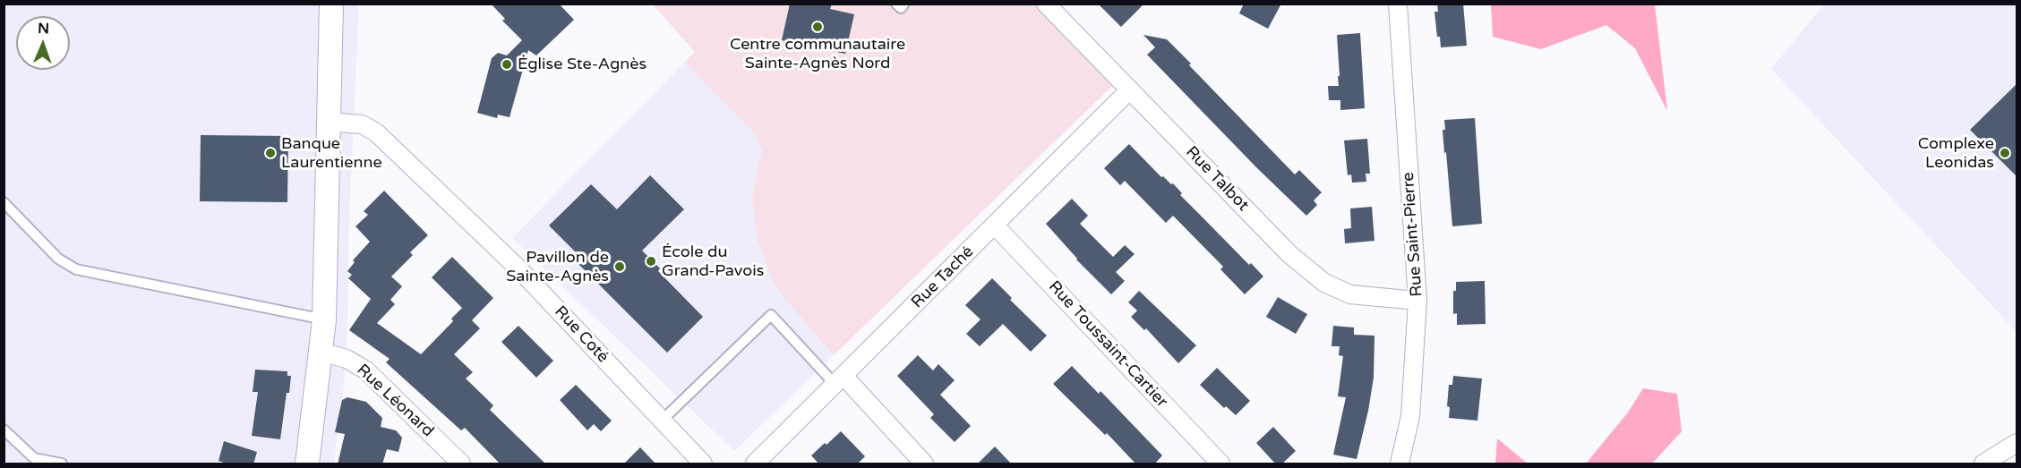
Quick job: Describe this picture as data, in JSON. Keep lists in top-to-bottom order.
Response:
{
  "streets": {
    "street": [
      "Rue Talbot",
      "Rue Saint-Pierre",
      "Rue Taché",
      "Rue Coté",
      "Rue Toussaint-Cartier",
      "Rue Léonard"
    ]
  },
  "crossings": [
    ["Rue Talbot", "Rue Saint-Pierre"],
    ["Rue Talbot", "Rue Taché"],
    ["Rue Taché", "Rue Toussaint-Cartier"]
  ],
  "places": [
    "Centre communautaire Sainte-Agnès Nord",
    "Église Ste-Agnès",
    "Banque Laurentienne",
    "Complexe Leonidas",
    "École du Grand-Pavois",
    "Pavillon de Sainte-Agnès"
  ],
  "north": "top"
}
